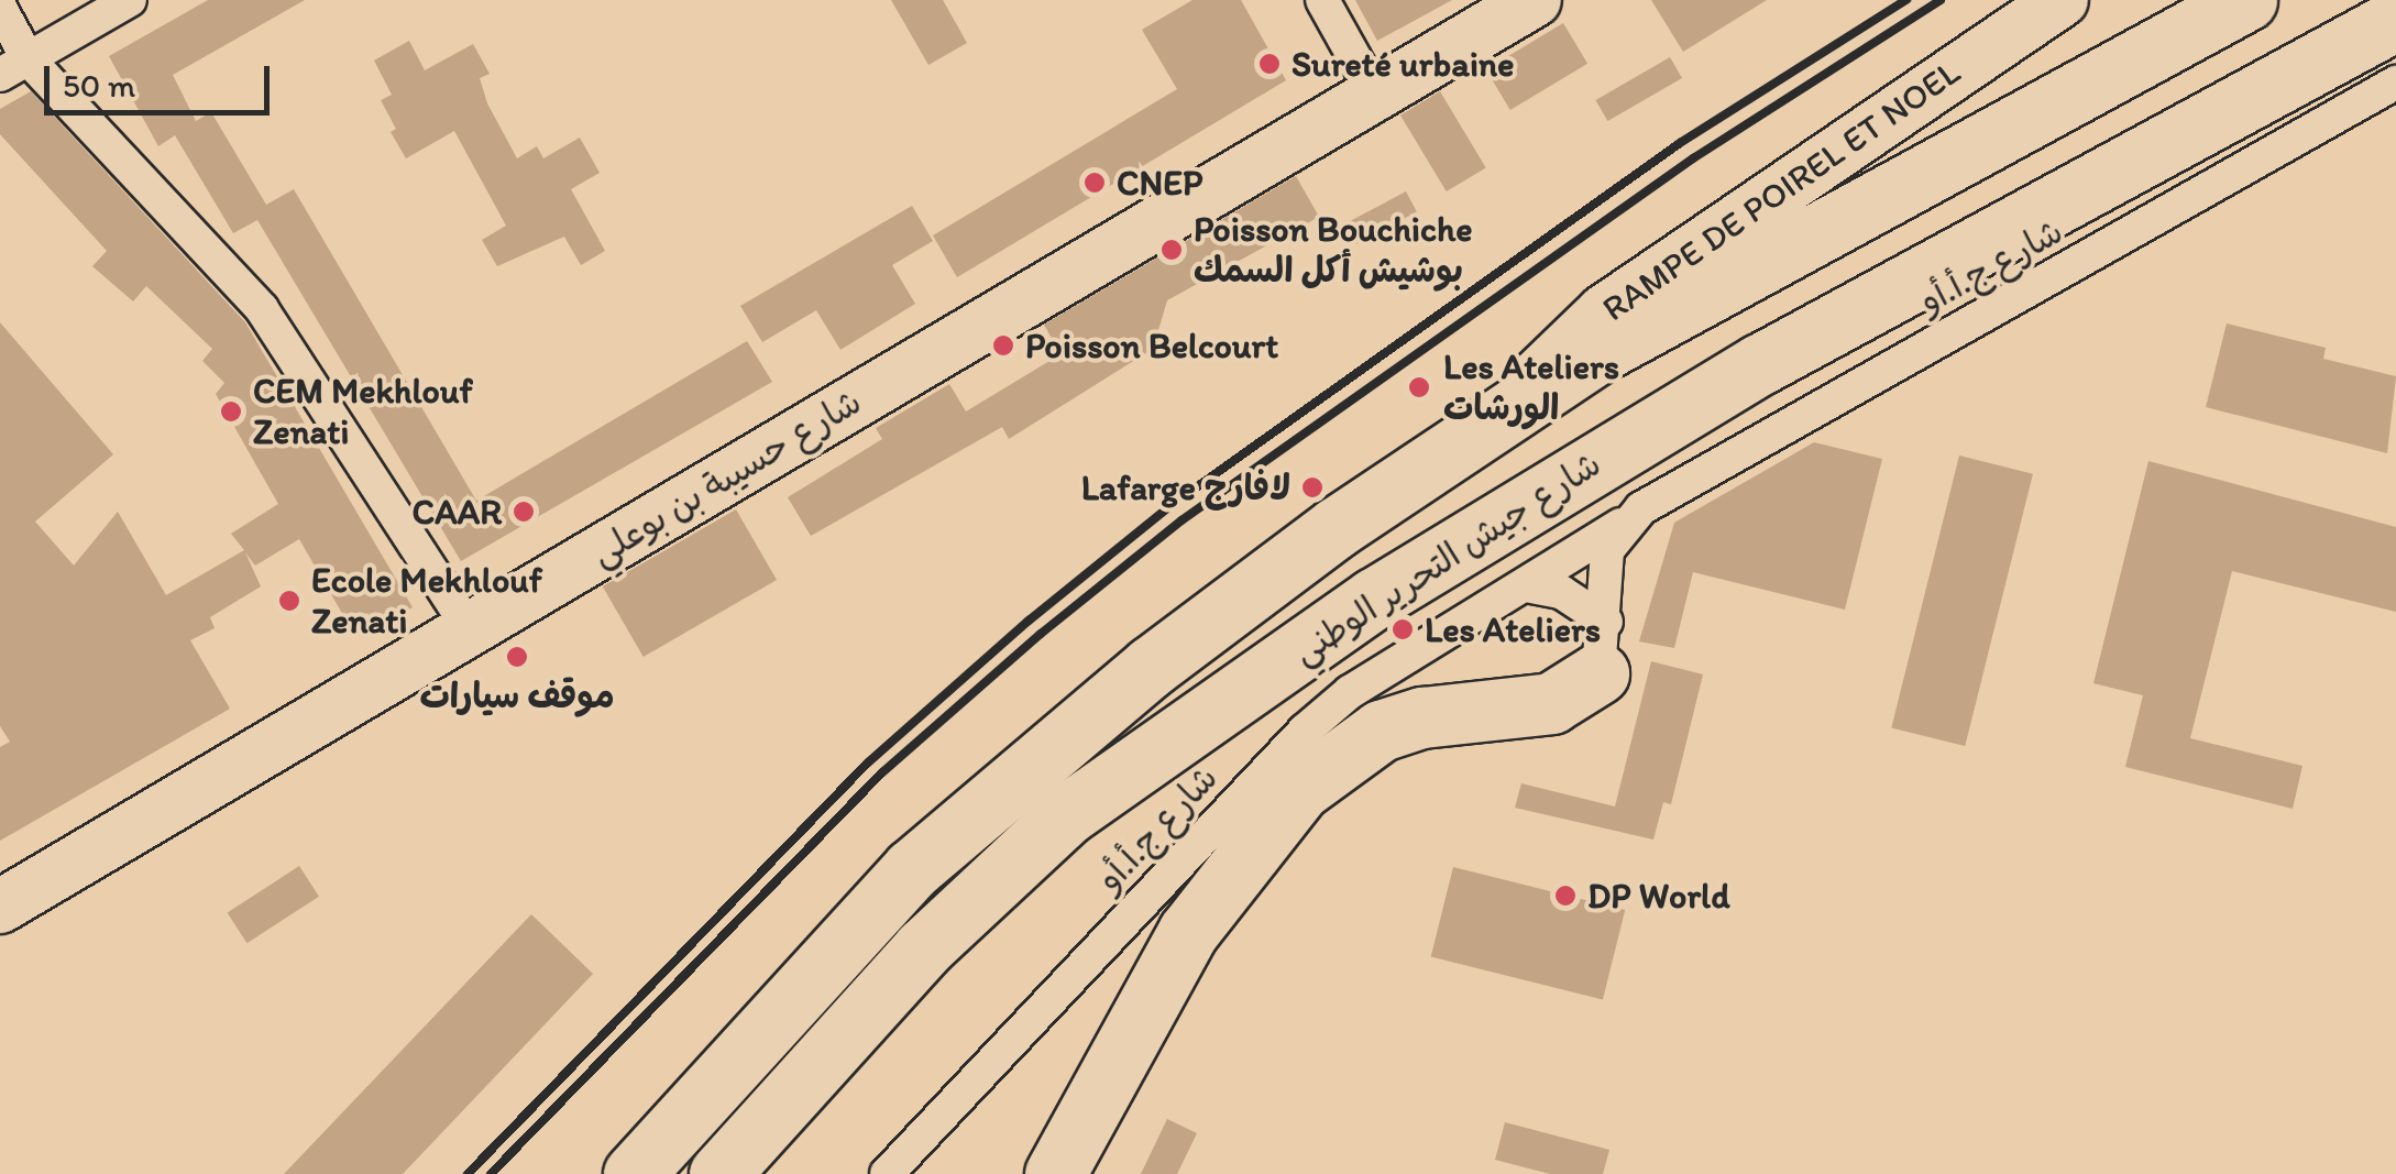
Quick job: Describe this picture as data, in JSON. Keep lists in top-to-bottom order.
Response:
{
  "streets": {
    "highway": ["شارع جيش التحرير الوطني"],
    "main road": ["RAMPE DE POIREL ET NOEL", "شارع حسيبة بن بوعلي"],
    "street": ["شارع ج.أ.أو"]
  },
  "places": [
    "Sureté urbaine",
    "CNEP",
    "Poisson Bouchiche بوشيش أكل السمك",
    "Poisson Belcourt",
    "Les Ateliers الورشات",
    "CEM Mekhlouf Zenati",
    "Lafarge لافارج",
    "CAAR",
    "Ecole Mekhlouf Zenati",
    "Les Ateliers",
    "موقف سيارات",
    "DP World"
  ],
  "scale_bar": "50 m"
}
